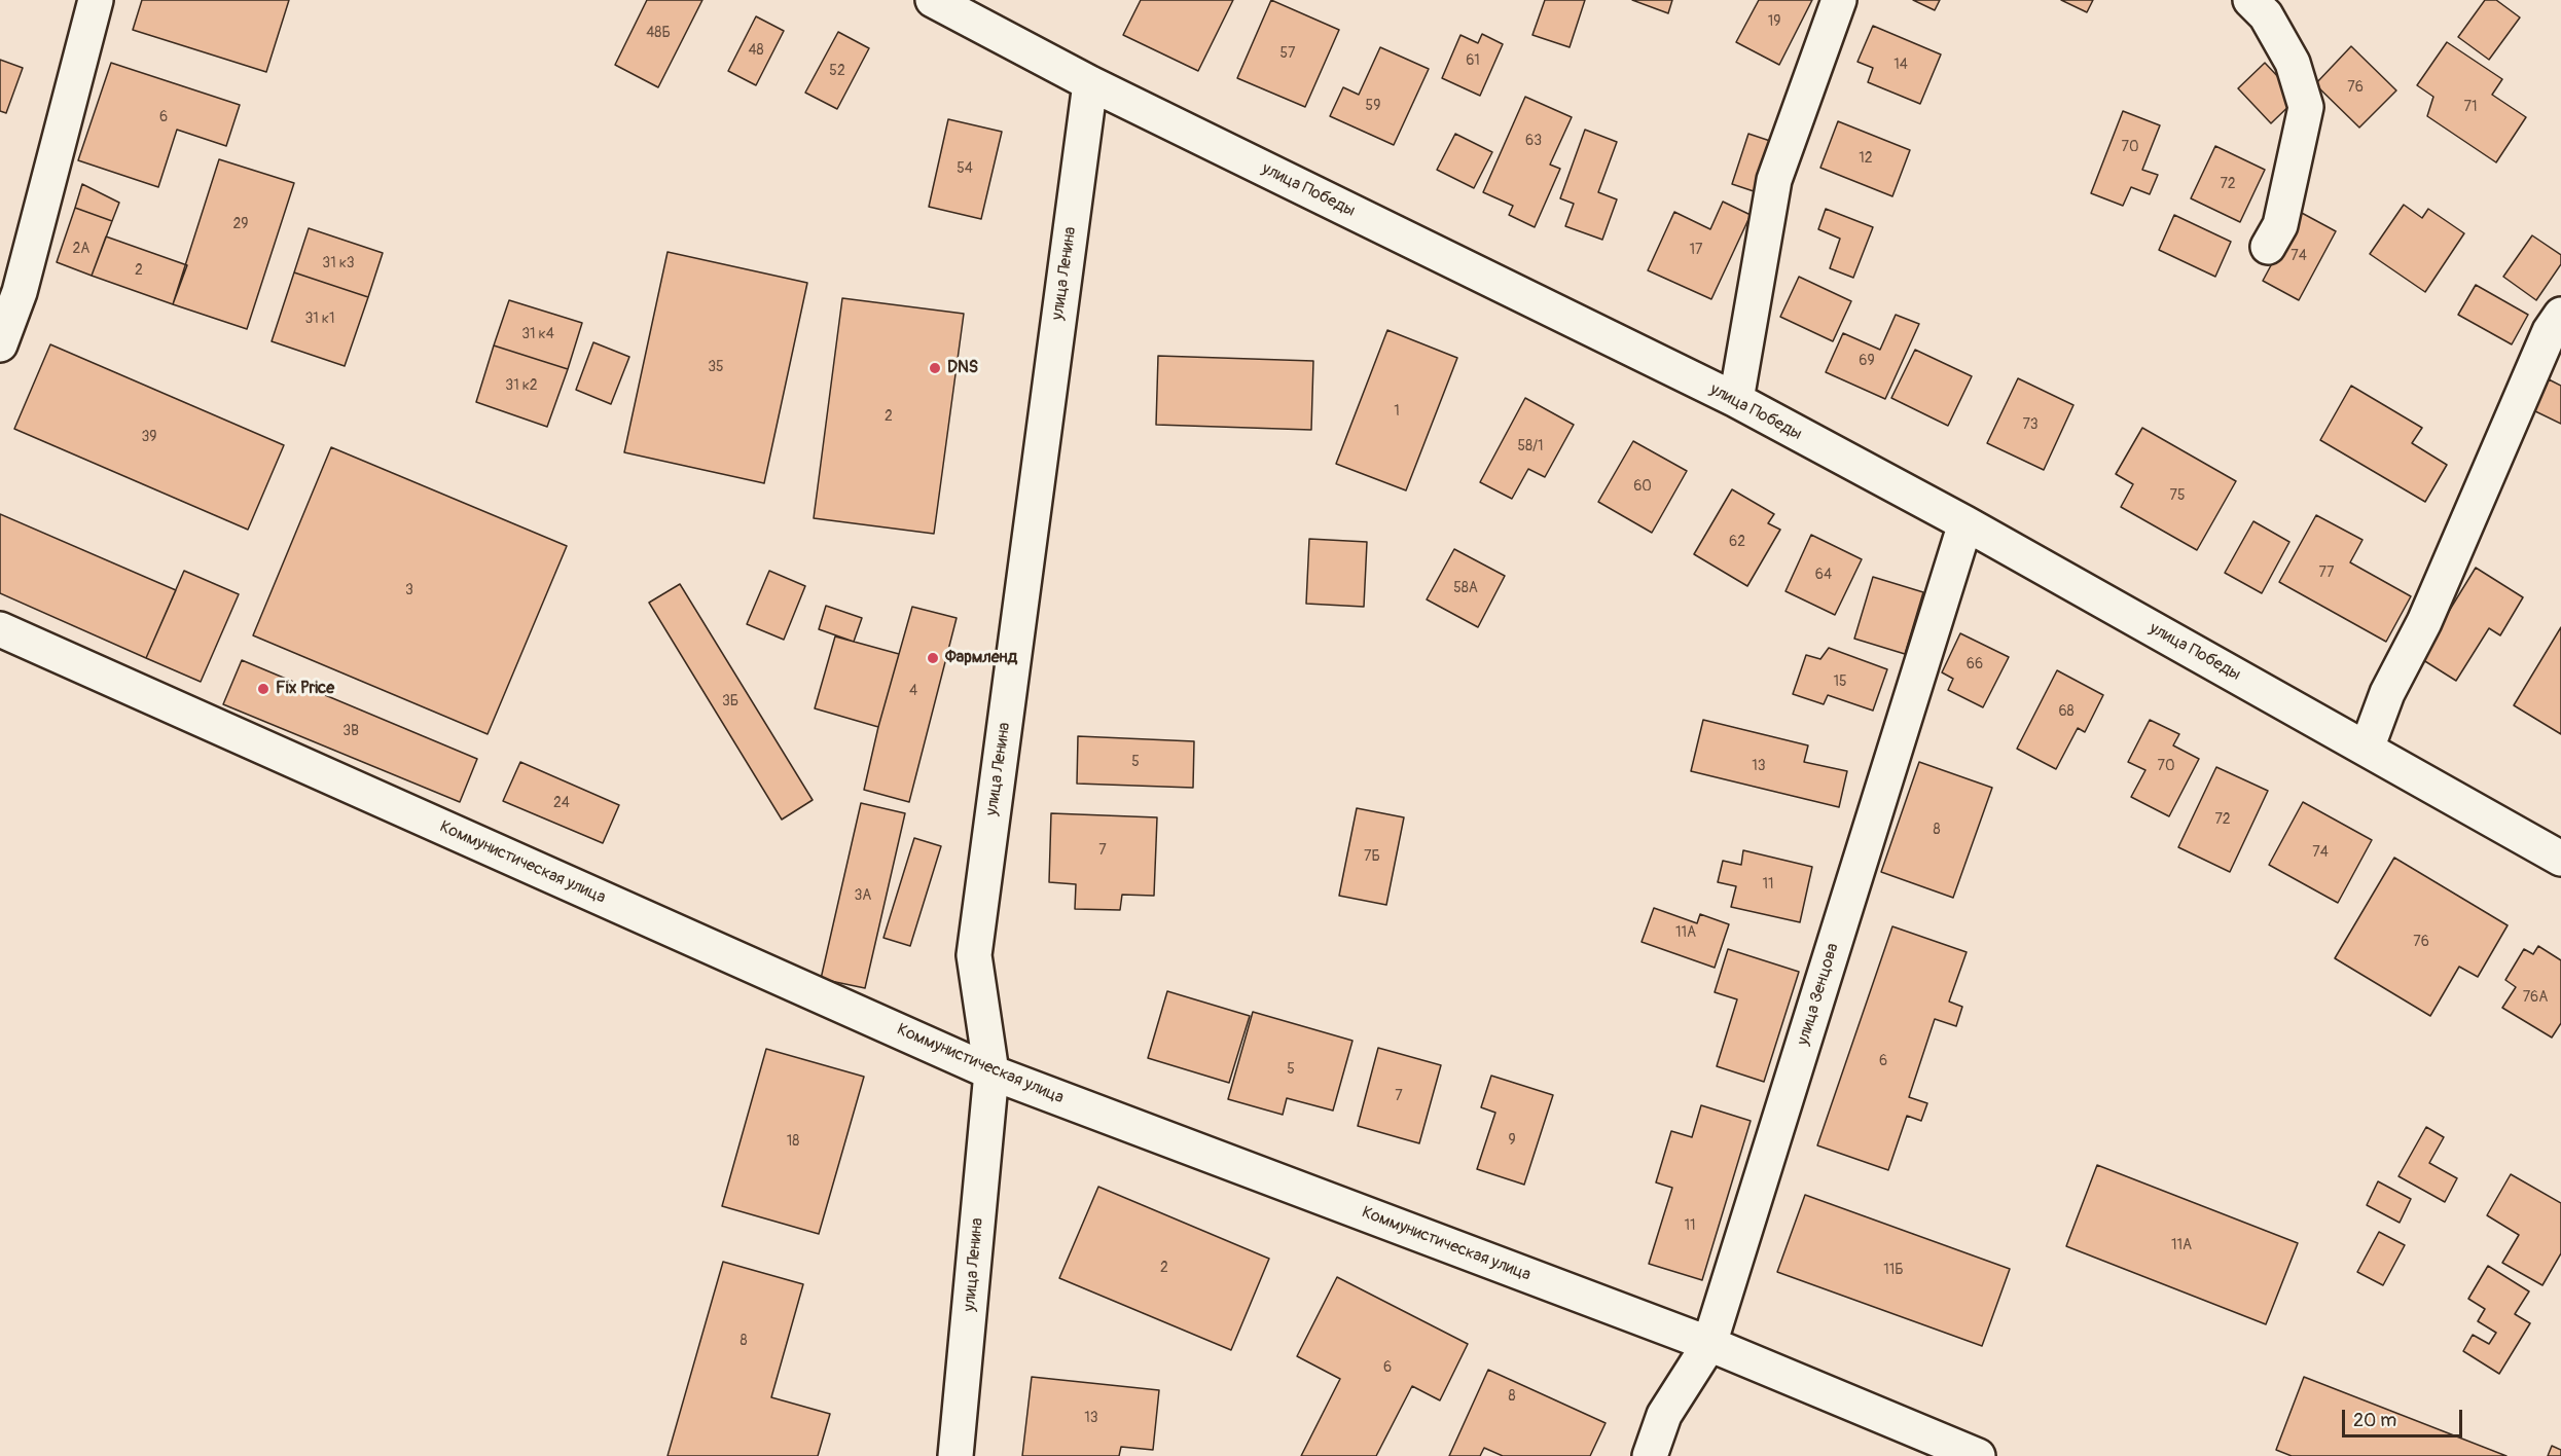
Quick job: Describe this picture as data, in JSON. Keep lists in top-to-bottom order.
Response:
{
  "streets": {
    "street": [
      "улица Победы",
      "улица Ленина",
      "Коммунистическая улица",
      "улица Зенцова"
    ]
  },
  "crossings": [
    ["улица Победы", "улица Ленина"],
    ["улица Победы", "улица Зенцова"],
    ["улица Ленина", "Коммунистическая улица"],
    ["Коммунистическая улица", "улица Зенцова"]
  ],
  "places": ["DNS", "Фармленд", "Fix Price"],
  "house_numbers": [
    "19",
    "48Б",
    "48",
    "57",
    "61",
    "14",
    "52",
    "76",
    "59",
    "71",
    "6",
    "63",
    "70",
    "12",
    "54",
    "72",
    "29",
    "2А",
    "17",
    "74",
    "31 к3",
    "2",
    "31 к1",
    "31 к4",
    "69",
    "35",
    "31 к2",
    "1",
    "2",
    "73",
    "39",
    "58/1",
    "60",
    "75",
    "62",
    "77",
    "64",
    "58А",
    "3",
    "66",
    "15",
    "4",
    "3Б",
    "68",
    "3В",
    "5",
    "13",
    "70",
    "24",
    "72",
    "8",
    "7",
    "74",
    "7Б",
    "11",
    "3А",
    "11А",
    "76",
    "76А",
    "6",
    "5",
    "7",
    "9",
    "18",
    "11",
    "11А",
    "2",
    "11Б",
    "8",
    "6",
    "8",
    "13"
  ],
  "scale_bar": "20 m"
}
